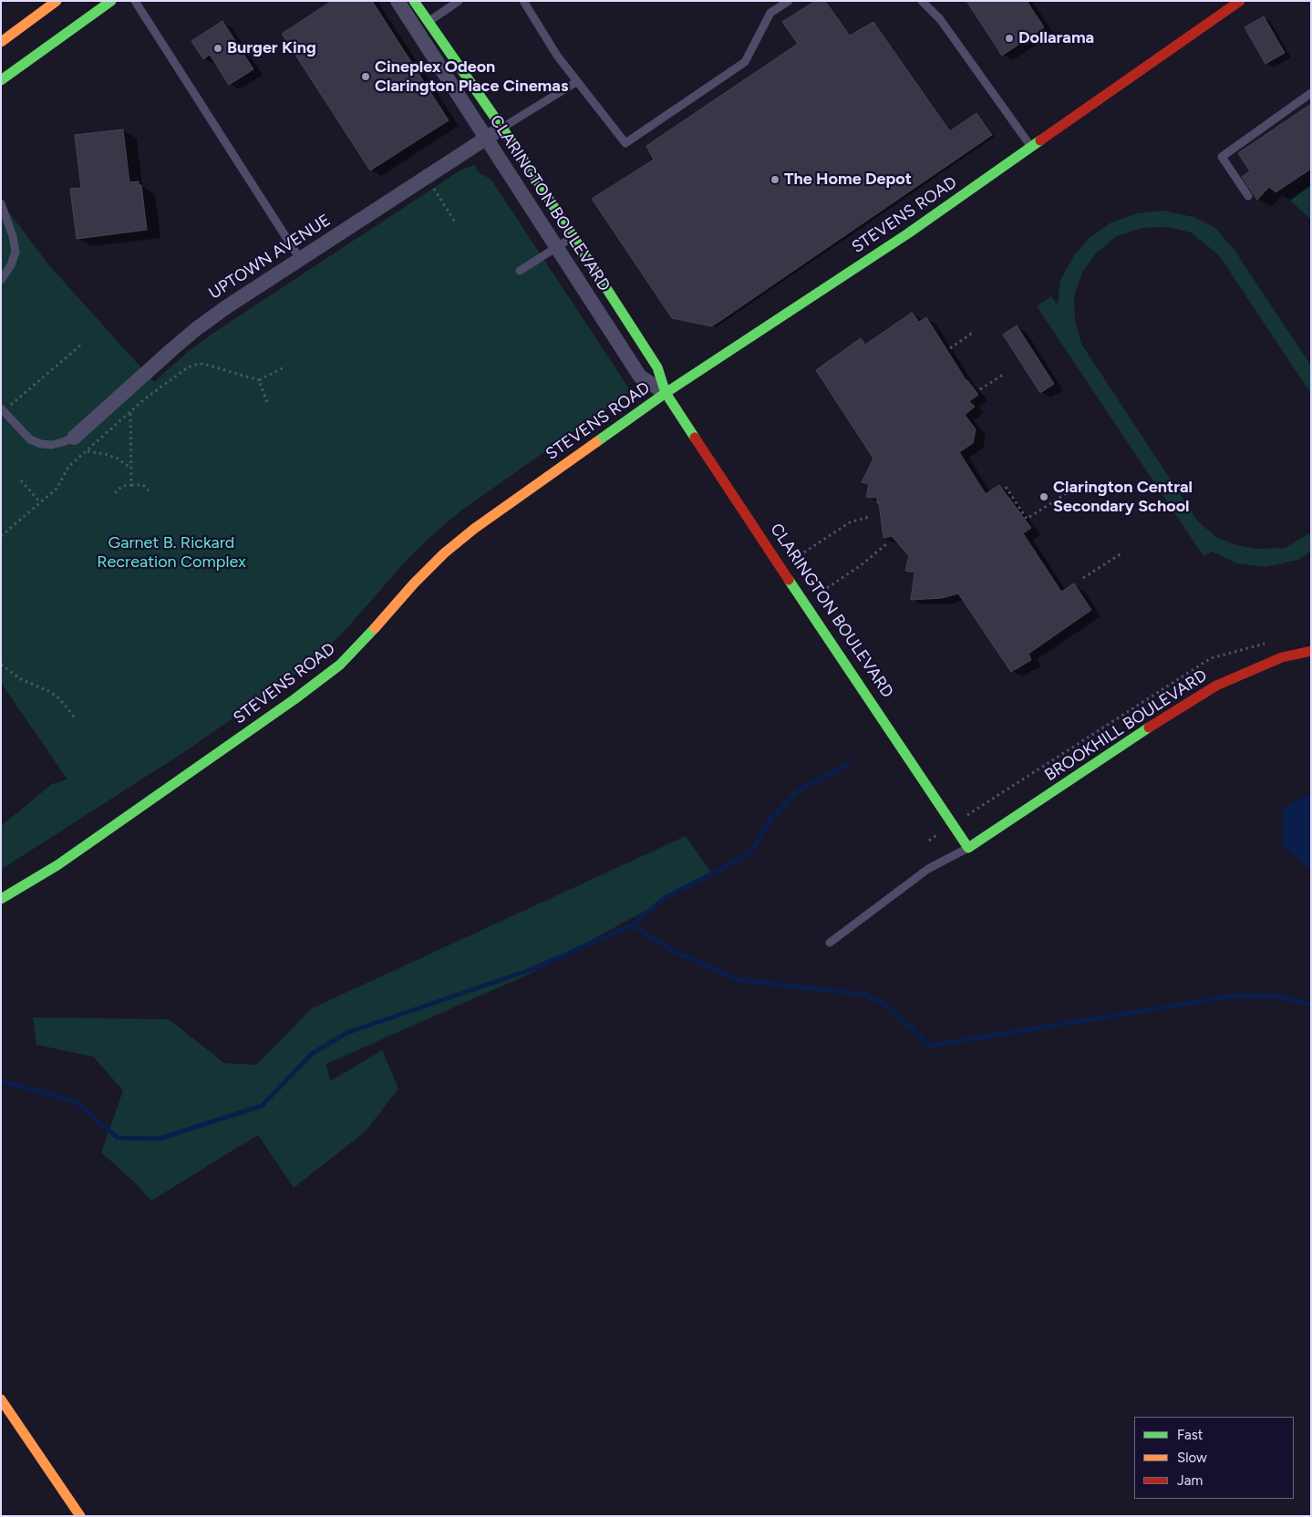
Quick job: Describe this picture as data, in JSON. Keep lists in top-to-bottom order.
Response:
{
  "streets": {
    "street": [
      "CLARINGTON BOULEVARD",
      "STEVENS ROAD",
      "UPTOWN AVENUE",
      "BROOKHILL BOULEVARD"
    ]
  },
  "crossings": [
    ["CLARINGTON BOULEVARD", "STEVENS ROAD"],
    ["CLARINGTON BOULEVARD", "UPTOWN AVENUE"],
    ["CLARINGTON BOULEVARD", "BROOKHILL BOULEVARD"]
  ],
  "parks": ["Garnet B. Rickard Recreation Complex"],
  "places": [
    "Dollarama",
    "Burger King",
    "Cineplex Odeon Clarington Place Cinemas",
    "The Home Depot",
    "Clarington Central Secondary School"
  ],
  "legend": ["Fast", "Slow", "Jam"]
}
